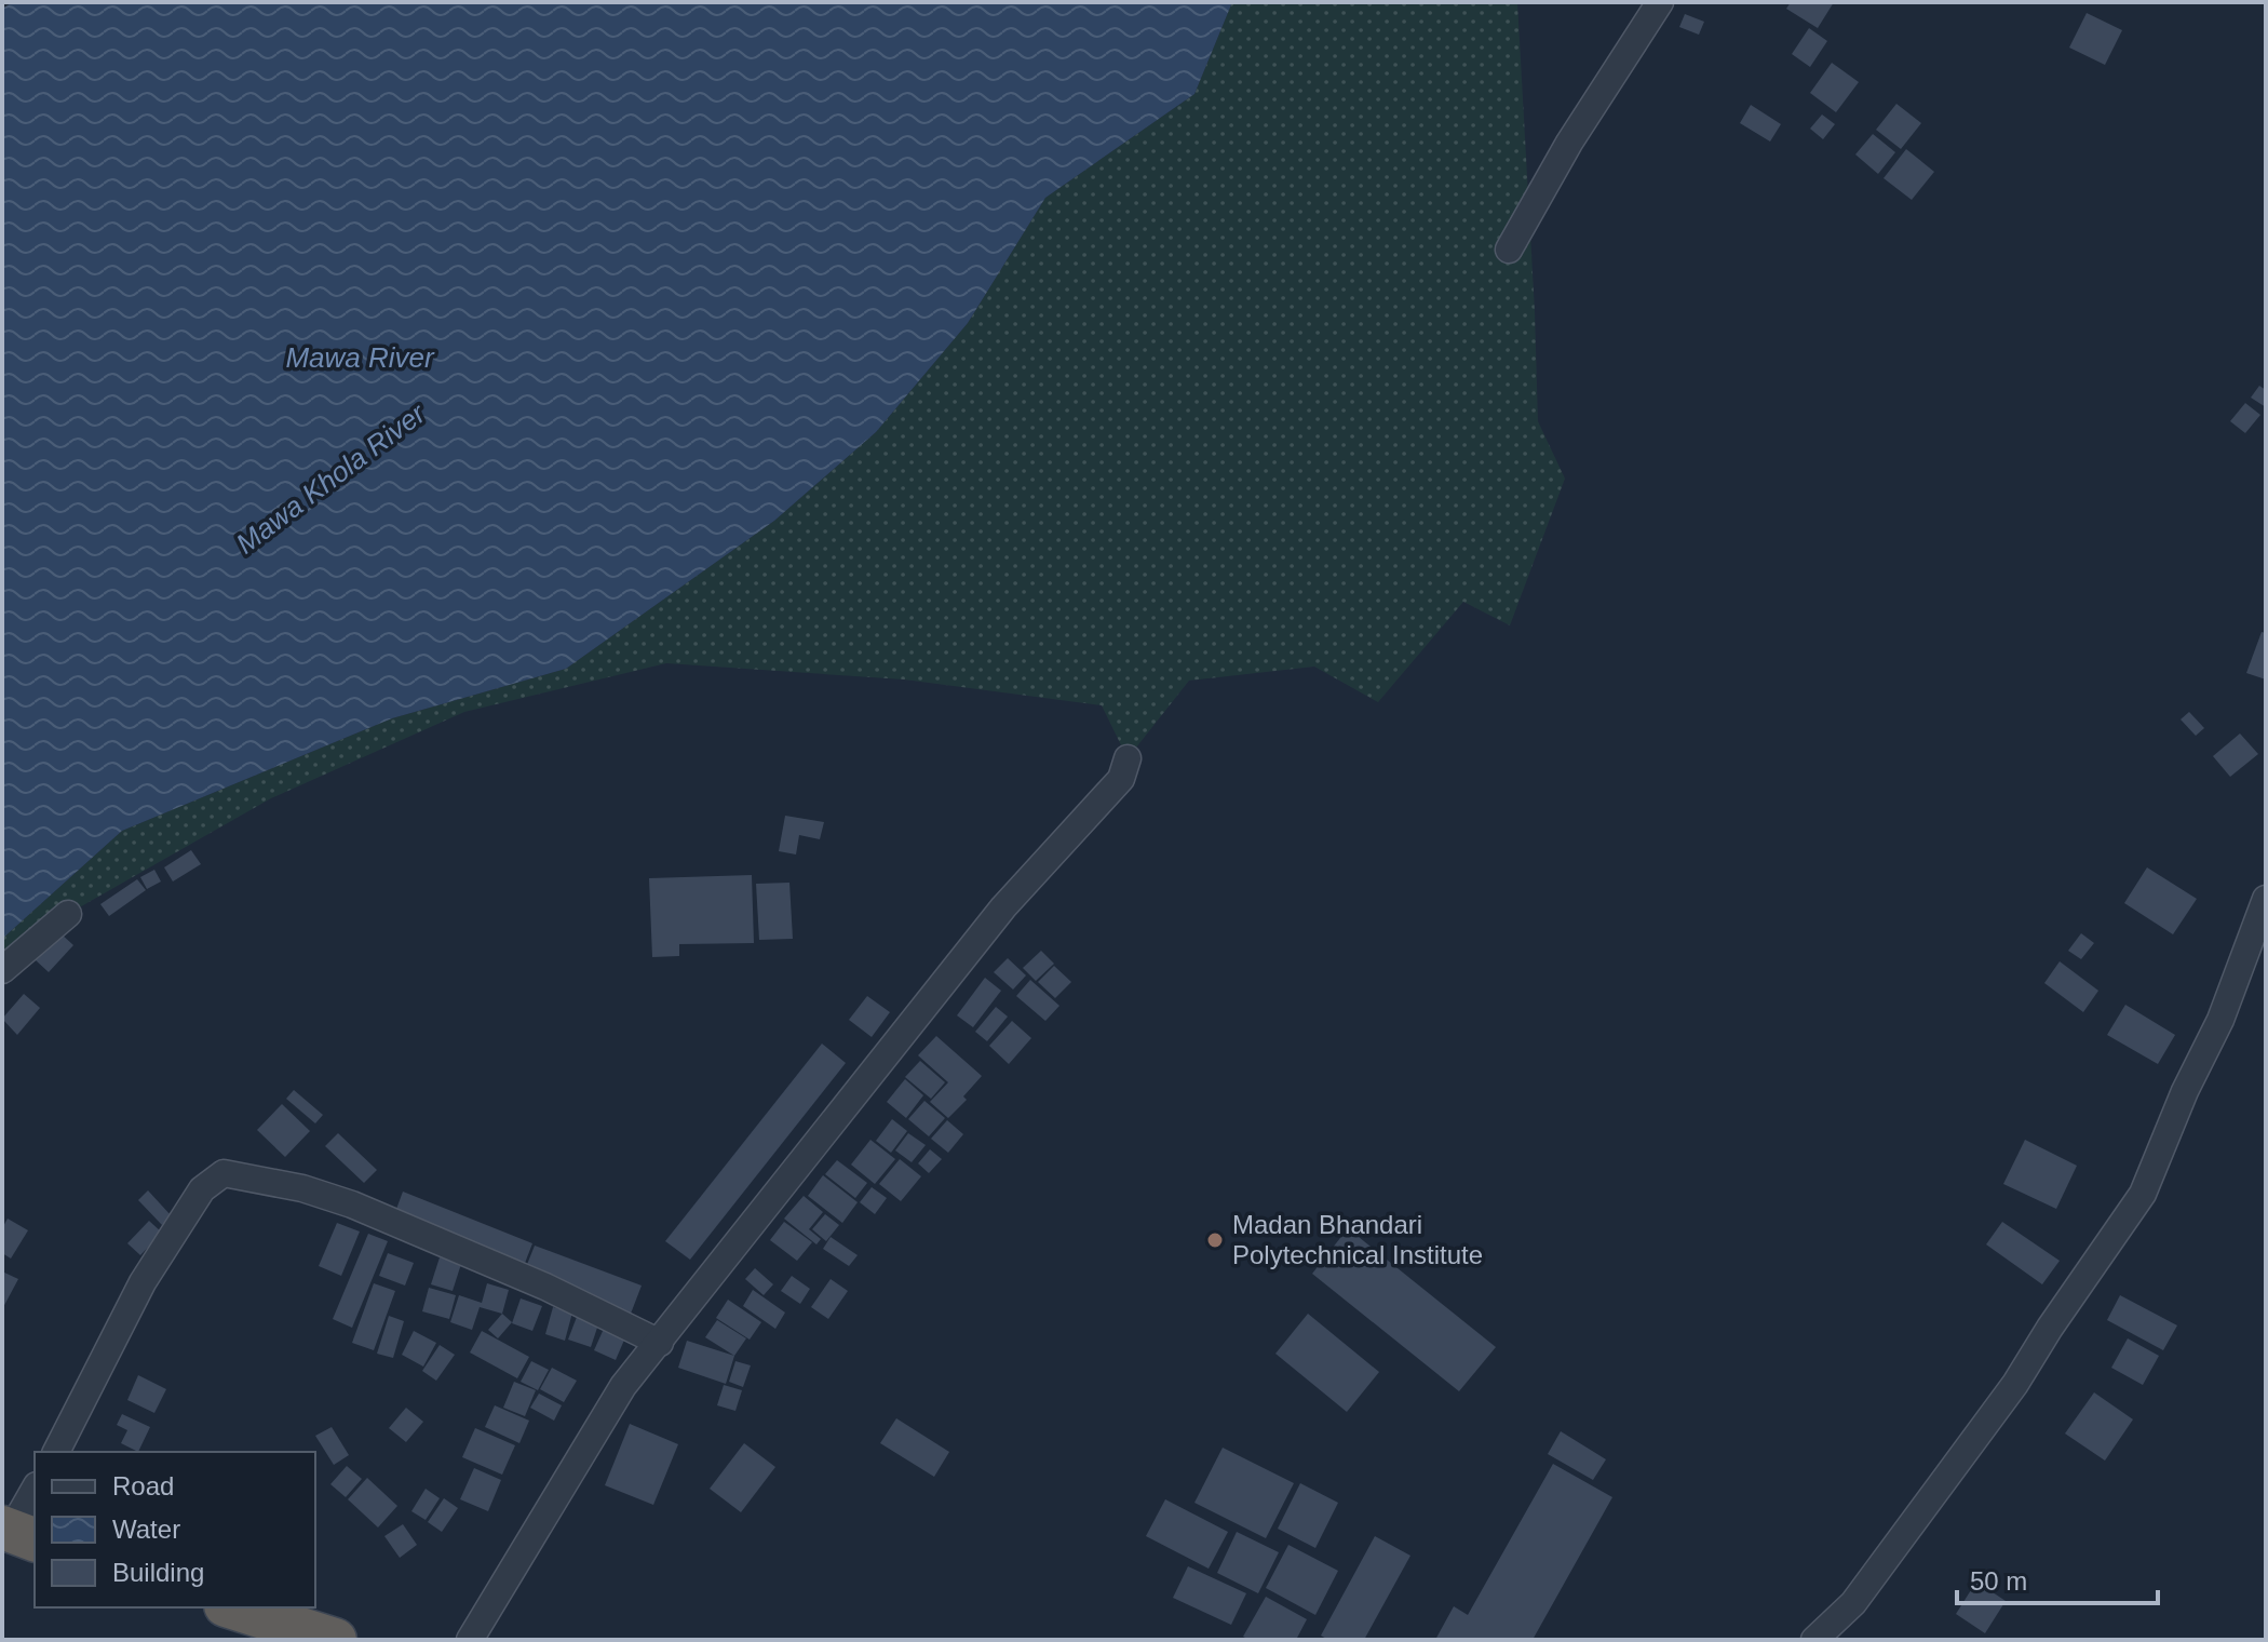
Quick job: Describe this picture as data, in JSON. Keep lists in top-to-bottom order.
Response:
{
  "water": ["Mawa River", "Mawa Khola River"],
  "places": ["Madan Bhandari Polytechnical Institute"],
  "legend": ["Road", "Water", "Building"],
  "scale_bar": "50 m"
}
